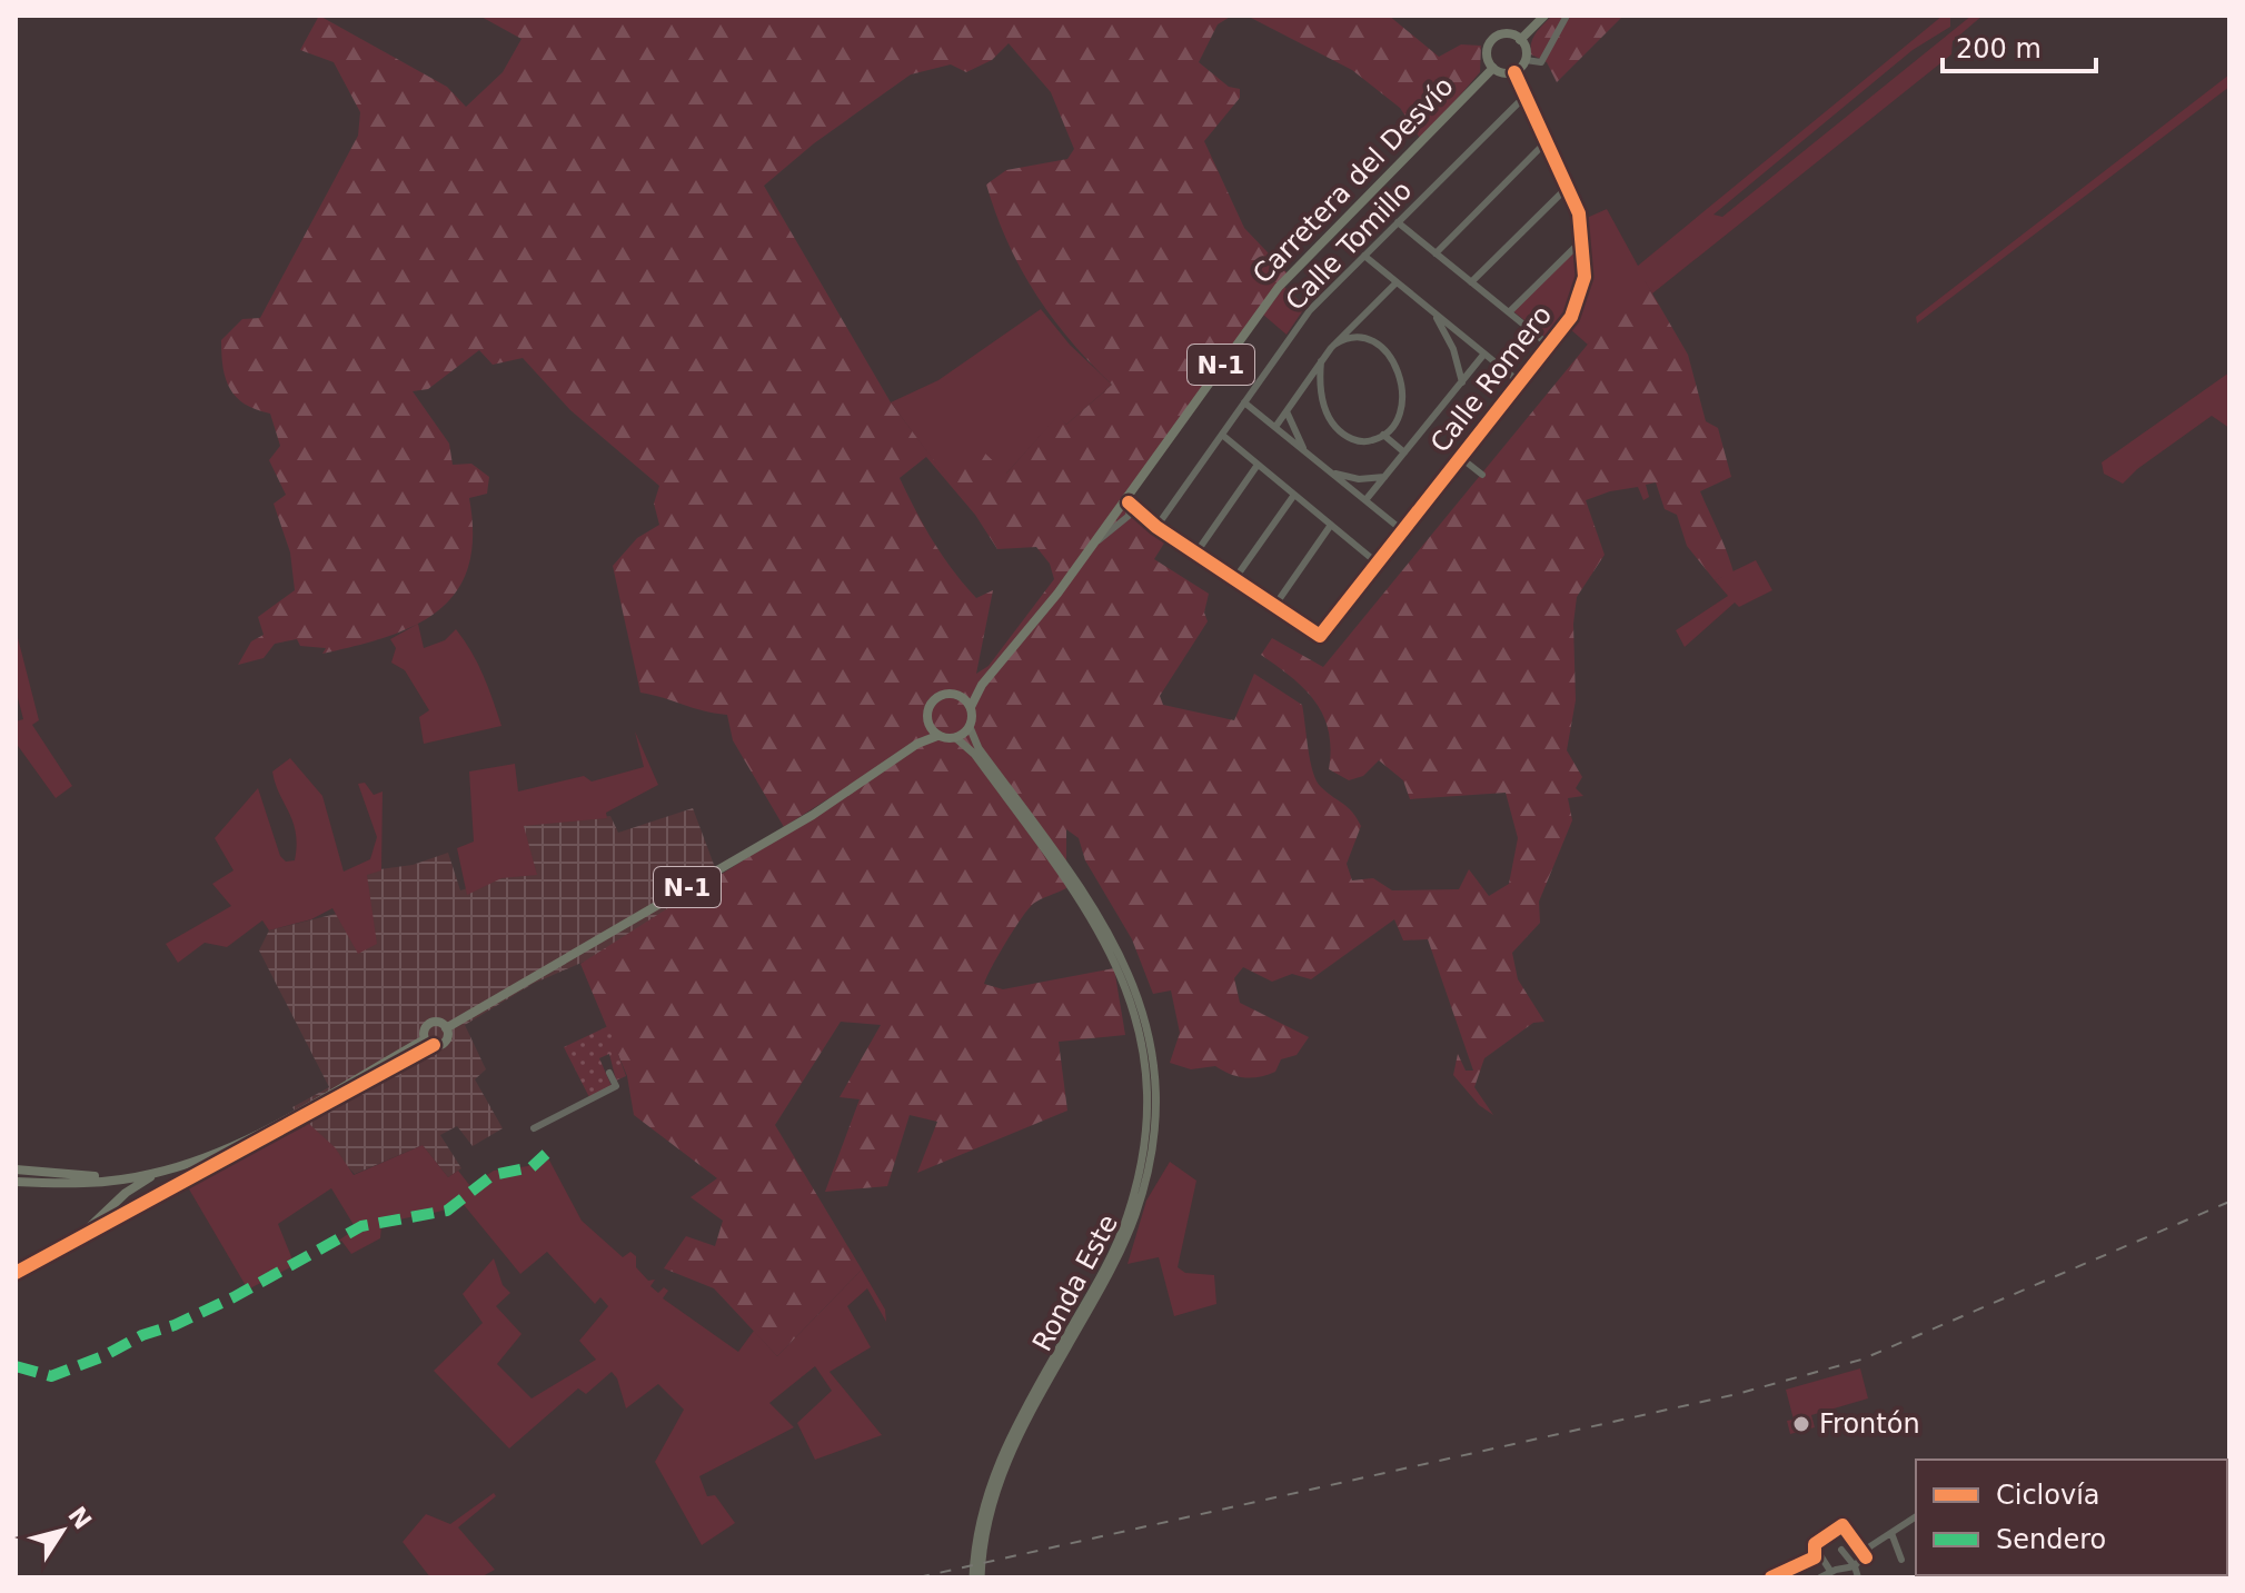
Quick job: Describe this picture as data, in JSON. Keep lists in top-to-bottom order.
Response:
{
  "streets": {
    "highway": ["Carretera del Desvío", "N-1"],
    "main road": ["Ronda Este"],
    "street": ["Calle Tomillo", "Calle Romero"]
  },
  "crossings": [
    ["Carretera del Desvío", "N-1"],
    ["Carretera del Desvío", "Calle Romero"],
    ["Carretera del Desvío", "Ronda Este"],
    ["Calle Tomillo", "Calle Romero"],
    ["N-1", "Calle Romero"],
    ["N-1", "Ronda Este"]
  ],
  "places": ["Frontón"],
  "legend": ["Ciclovía", "Sendero"],
  "scale_bar": "200 m",
  "north": "top right"
}
